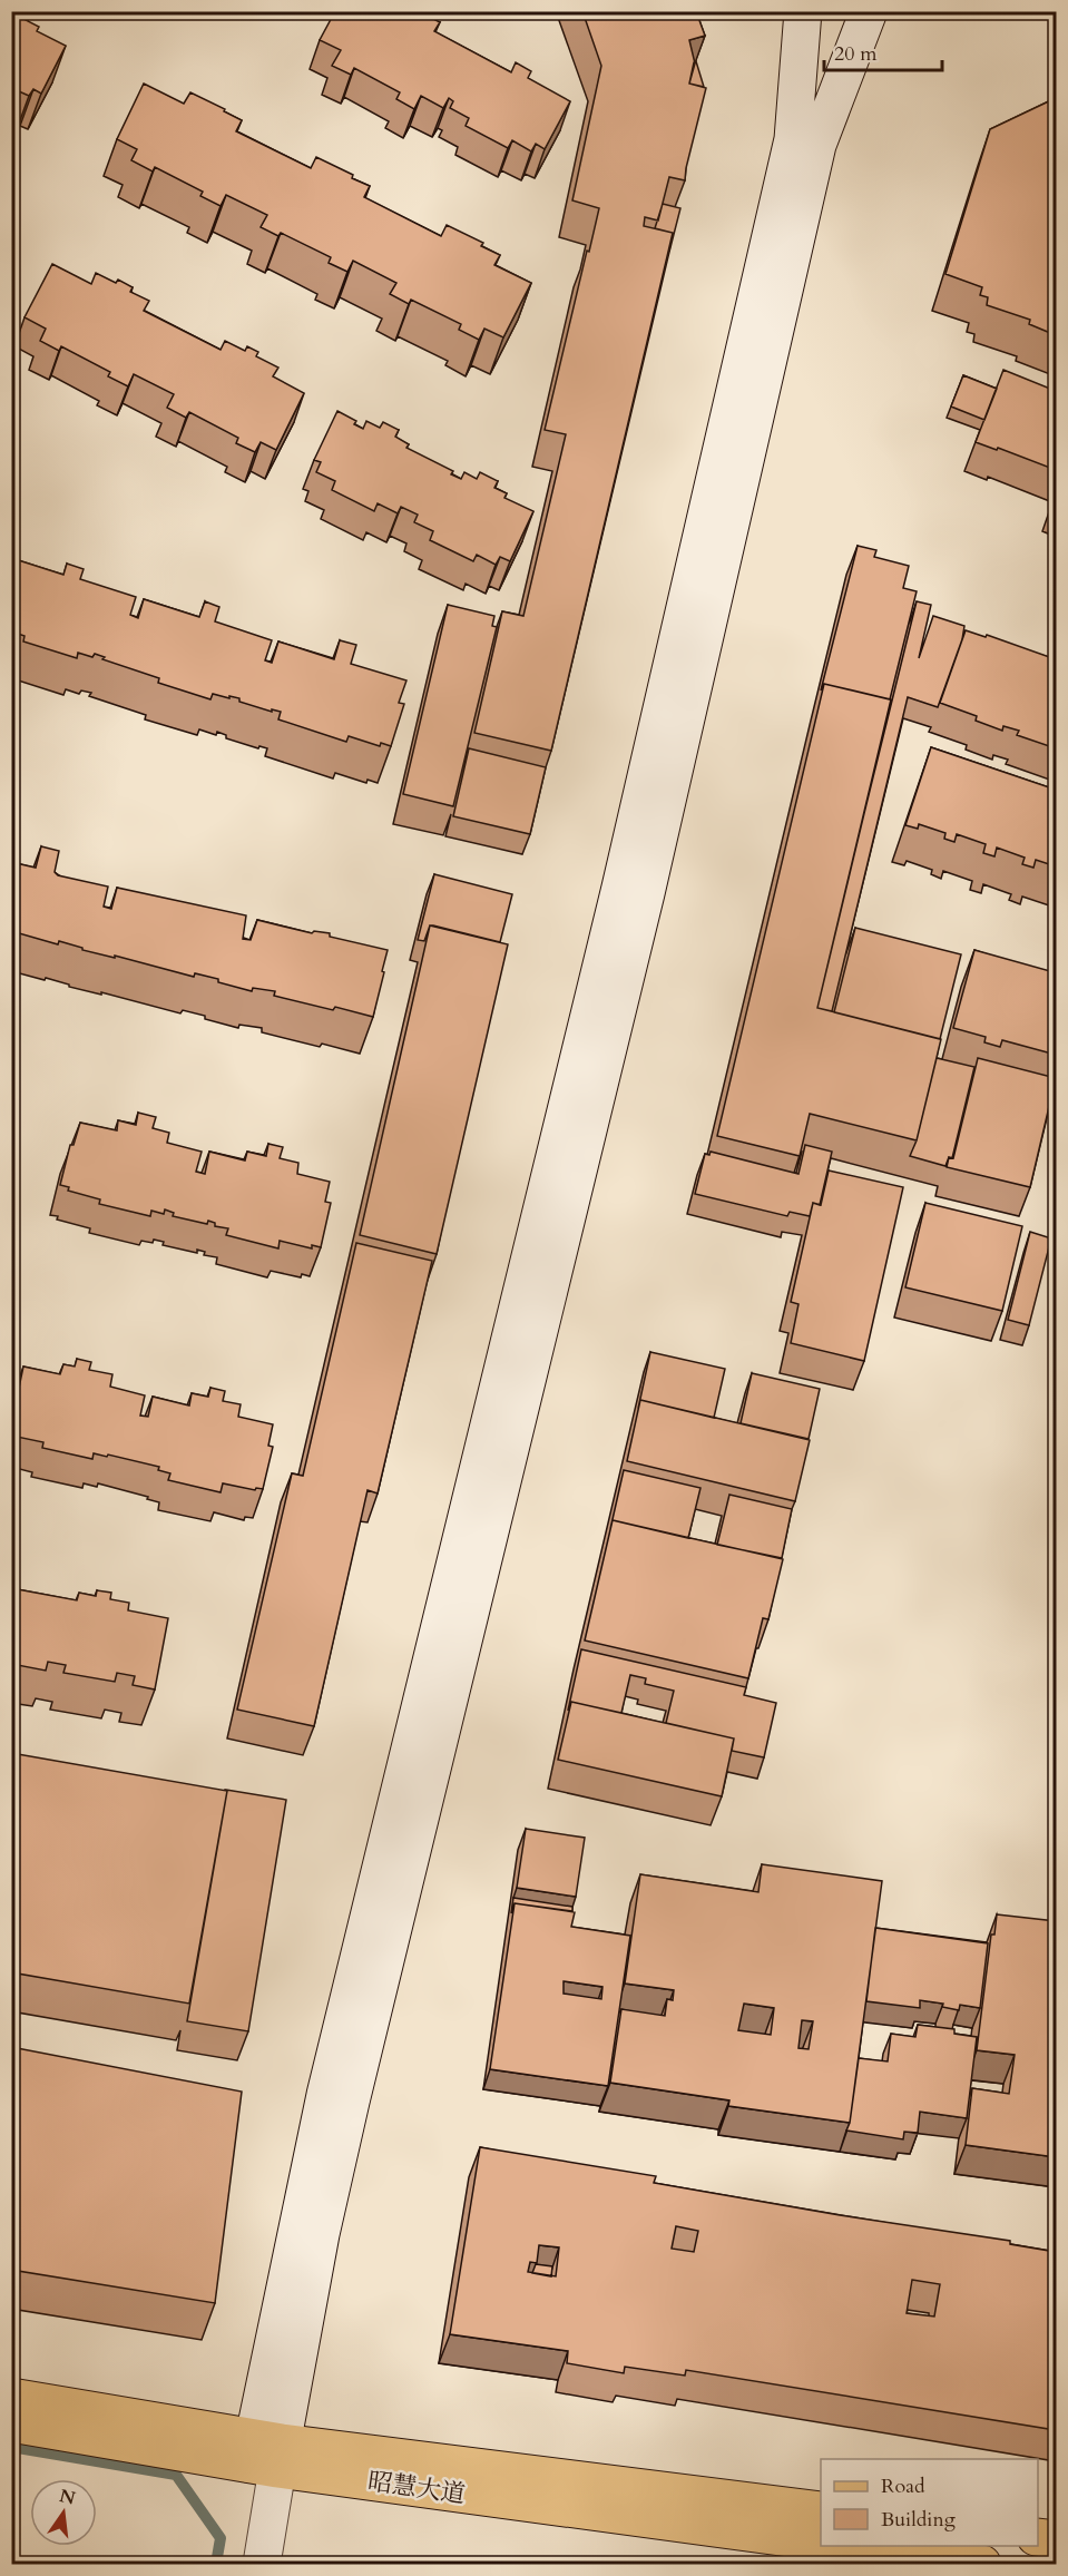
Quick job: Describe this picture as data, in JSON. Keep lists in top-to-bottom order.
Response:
{
  "streets": {
    "main road": ["昭慧大道"]
  },
  "legend": ["Road", "Building"],
  "scale_bar": "20 m",
  "north": "top"
}
